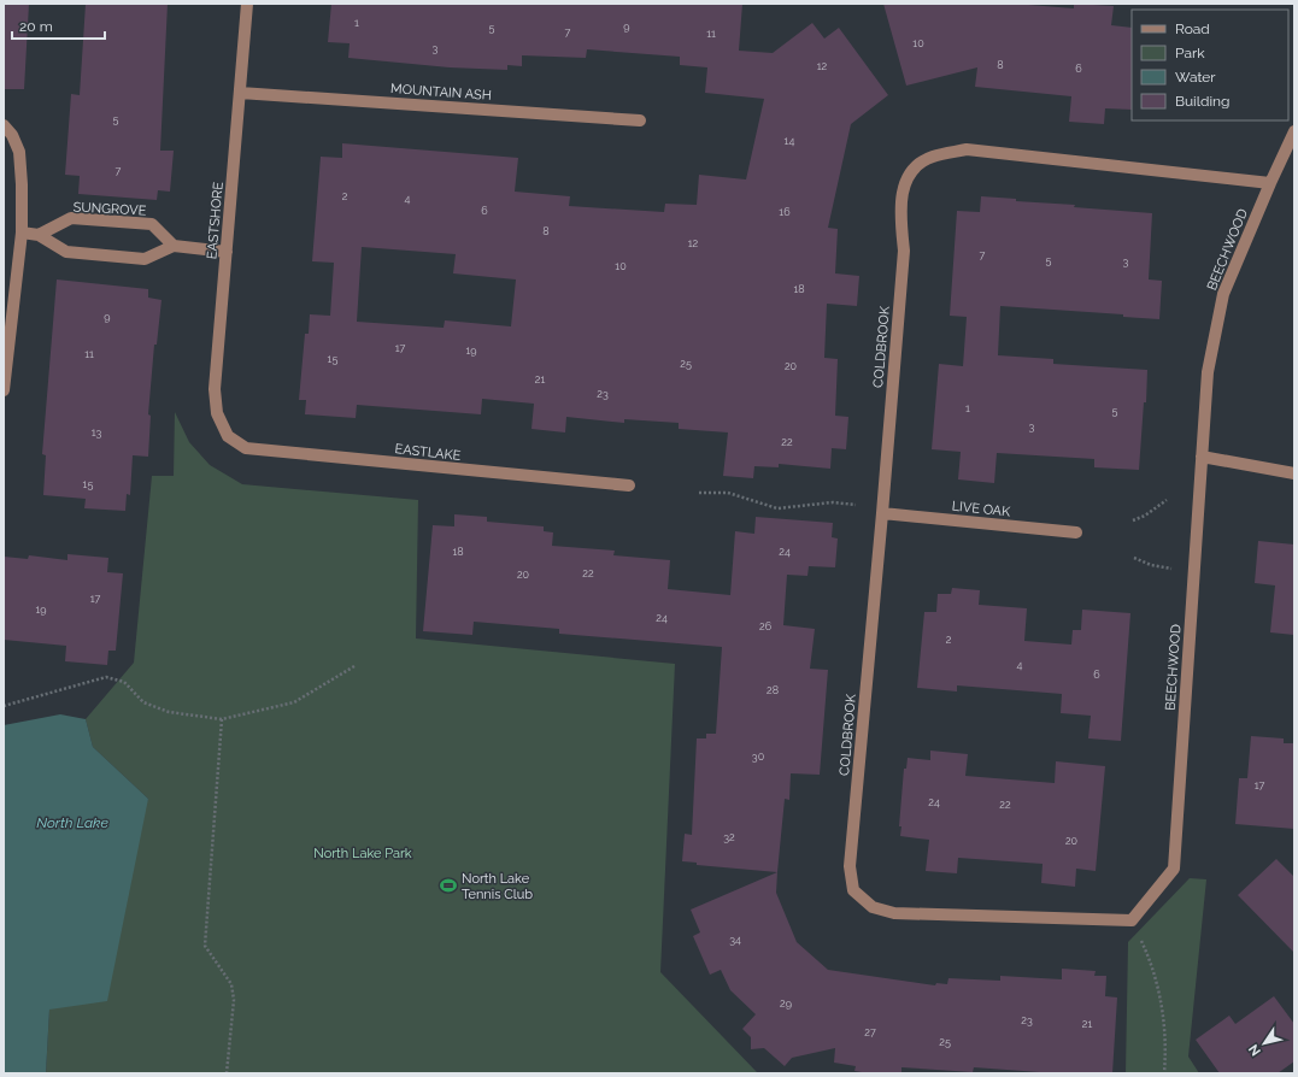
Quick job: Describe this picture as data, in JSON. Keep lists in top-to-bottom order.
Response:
{
  "streets": {
    "street": [
      "MOUNTAIN ASH",
      "SUNGROVE",
      "EASTSHORE",
      "BEECHWOOD",
      "COLDBROOK",
      "EASTLAKE",
      "LIVE OAK"
    ]
  },
  "crossings": [
    ["MOUNTAIN ASH", "EASTSHORE"],
    ["EASTSHORE", "EASTLAKE"],
    ["BEECHWOOD", "COLDBROOK"],
    ["COLDBROOK", "LIVE OAK"]
  ],
  "water": ["North Lake"],
  "parks": ["North Lake Park"],
  "places": {
    "sports": ["North Lake Tennis Club"]
  },
  "house_numbers": [
    "1",
    "9",
    "5",
    "7",
    "11",
    "10",
    "3",
    "8",
    "12",
    "6",
    "5",
    "14",
    "7",
    "2",
    "4",
    "6",
    "16",
    "8",
    "12",
    "7",
    "5",
    "3",
    "10",
    "18",
    "9",
    "17",
    "19",
    "11",
    "15",
    "25",
    "20",
    "21",
    "23",
    "1",
    "5",
    "3",
    "13",
    "22",
    "15",
    "18",
    "24",
    "22",
    "20",
    "17",
    "19",
    "24",
    "26",
    "2",
    "4",
    "6",
    "28",
    "30",
    "17",
    "24",
    "22",
    "32",
    "20",
    "34",
    "29",
    "23",
    "21",
    "27",
    "25"
  ],
  "legend": [
    "Road",
    "Park",
    "Water",
    "Building"
  ],
  "scale_bar": "20 m",
  "north": "bottom left"
}
